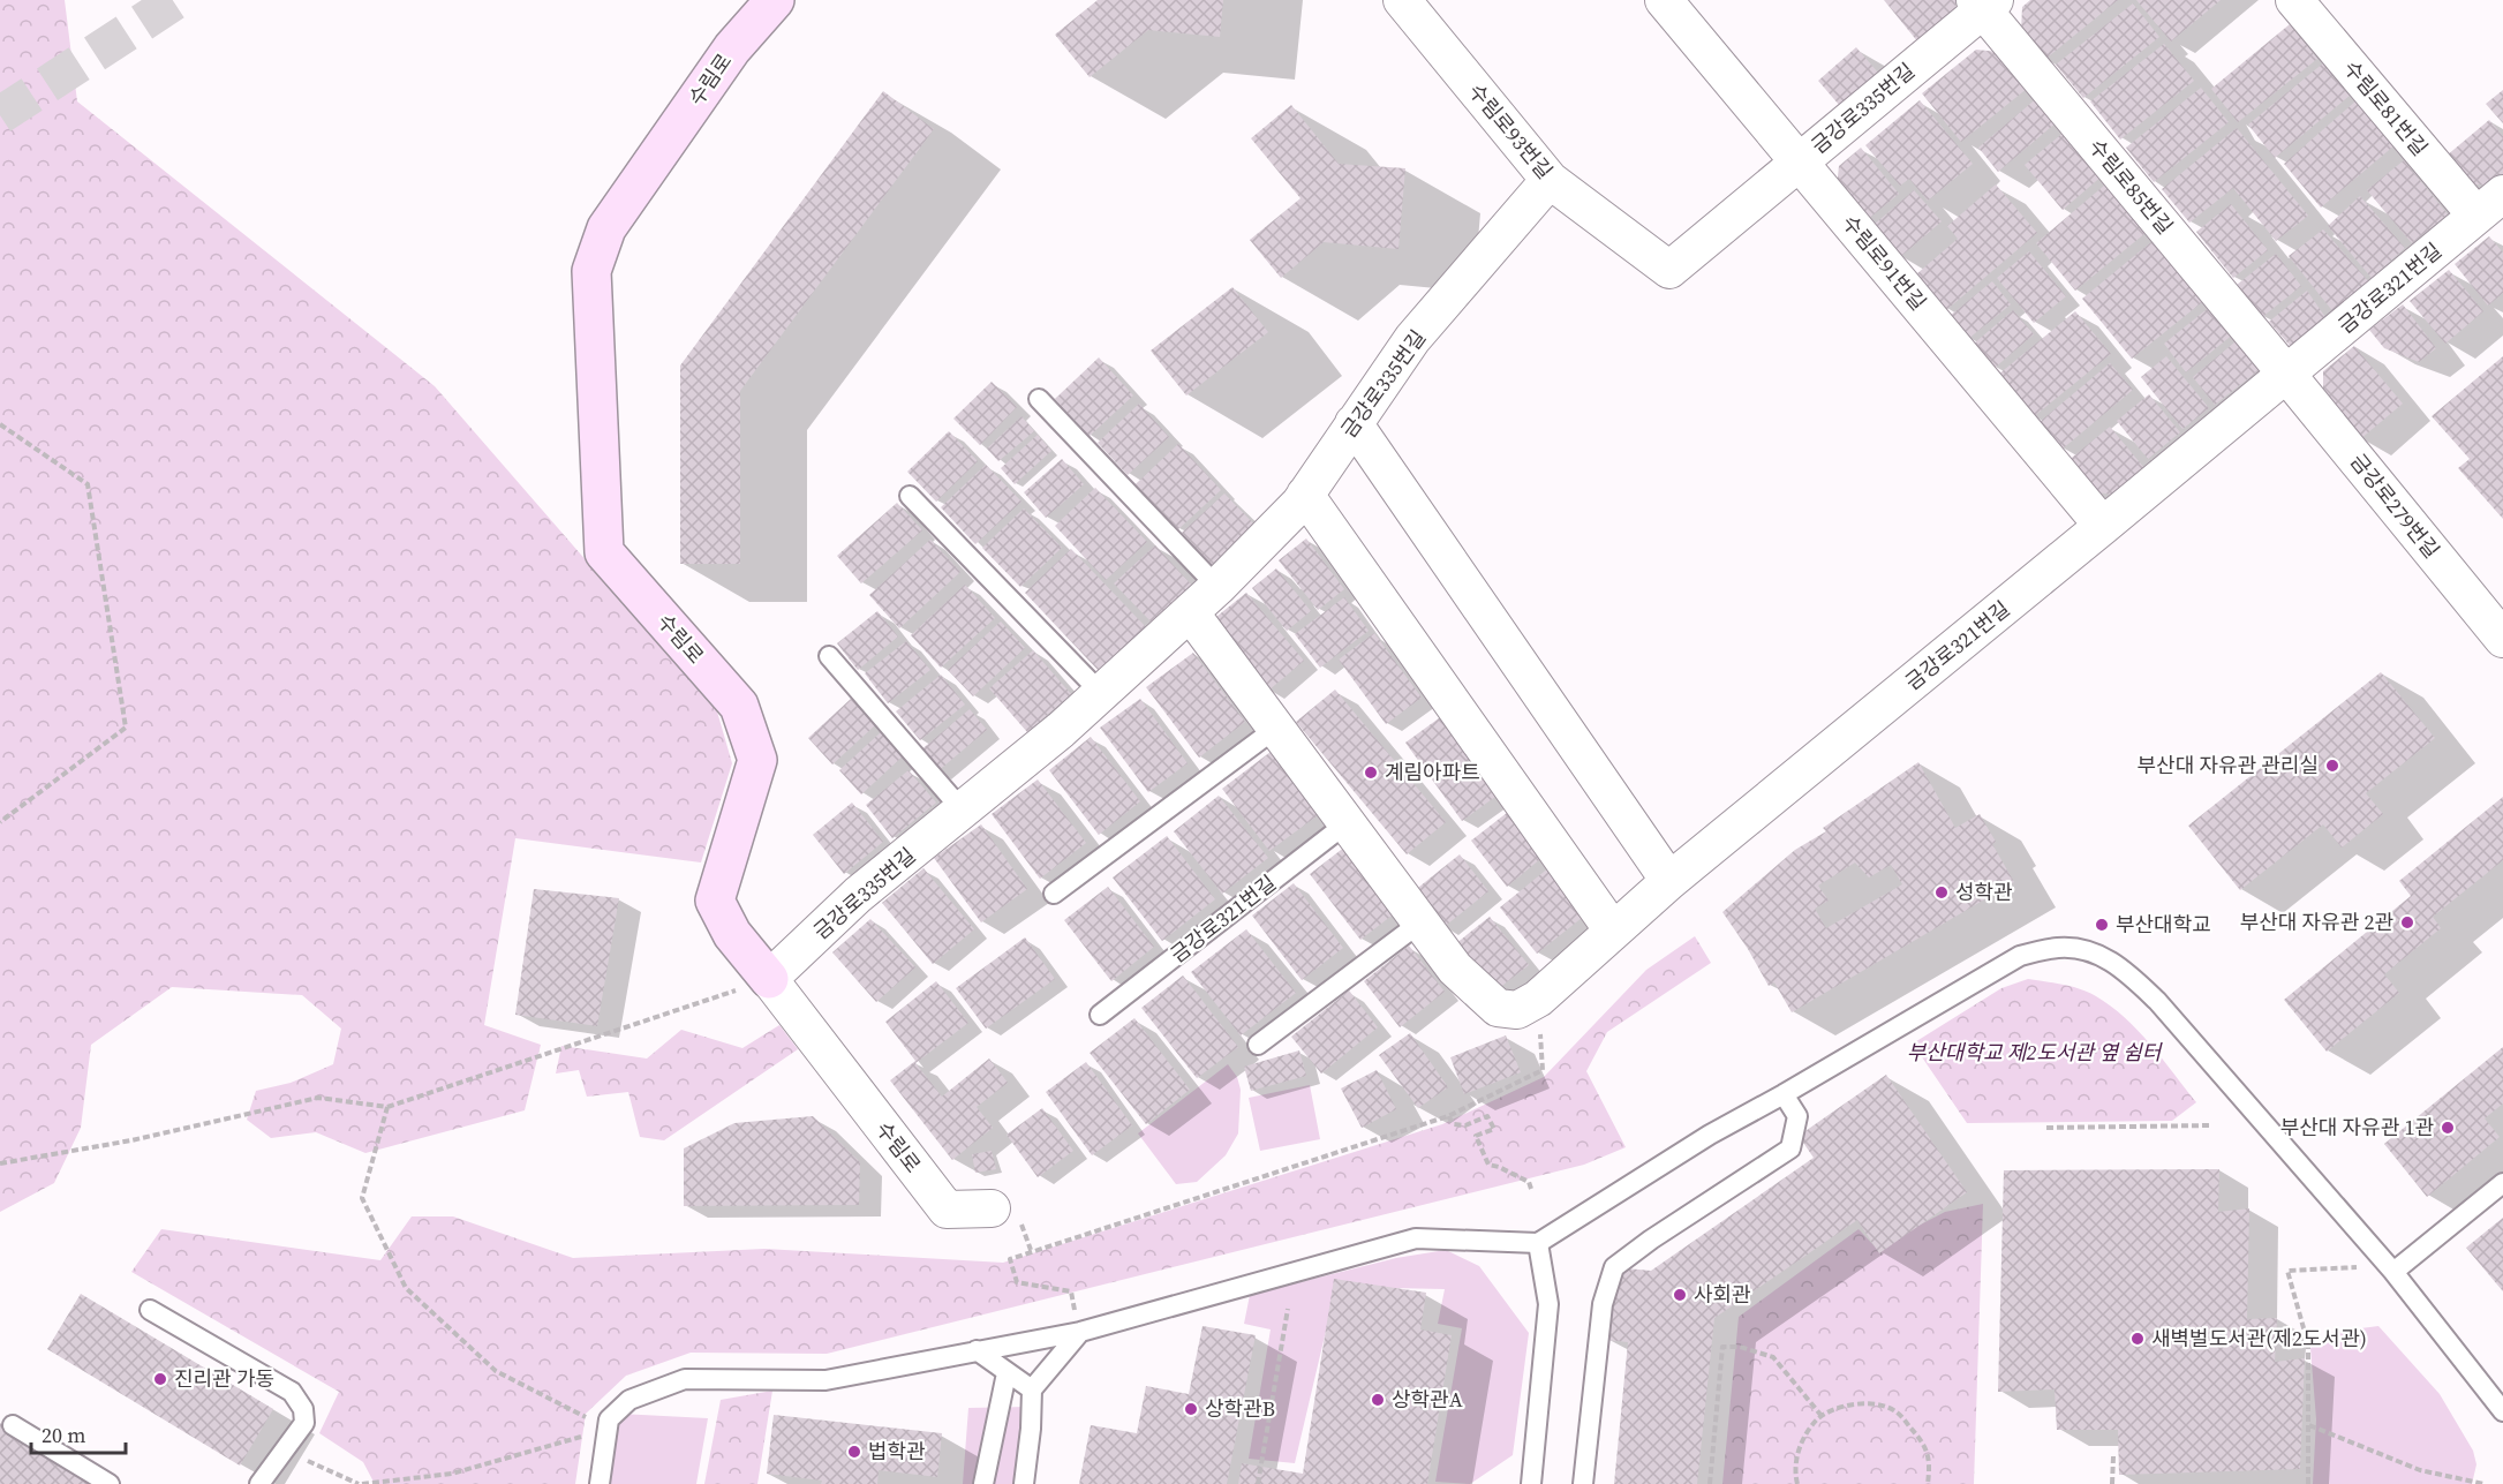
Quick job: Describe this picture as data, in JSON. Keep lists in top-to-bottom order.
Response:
{
  "streets": {
    "main road": ["수림로"],
    "street": [
      "금강로335번길",
      "수림로81번길",
      "수림로93번길",
      "수림로85번길",
      "수림로91번길",
      "금강로321번길",
      "금강로279번길"
    ]
  },
  "crossings": [
    ["수림로", "금강로335번길"],
    ["금강로335번길", "수림로93번길"],
    ["금강로335번길", "수림로85번길"],
    ["금강로335번길", "수림로91번길"],
    ["금강로335번길", "금강로321번길"],
    ["수림로81번길", "금강로321번길"],
    ["수림로85번길", "금강로321번길"],
    ["수림로85번길", "금강로279번길"],
    ["수림로91번길", "금강로321번길"],
    ["금강로321번길", "금강로279번길"]
  ],
  "parks": ["부산대학교 제2도서관 옆 쉼터"],
  "places": [
    "부산대 자유관 관리실",
    "계림아파트",
    "성학관",
    "부산대 자유관 2관",
    "부산대학교",
    "부산대 자유관 1관",
    "사회관",
    "새벽벌도서관(제2도서관)",
    "진리관 가동",
    "상학관A",
    "상학관B",
    "법학관"
  ],
  "scale_bar": "20 m"
}
